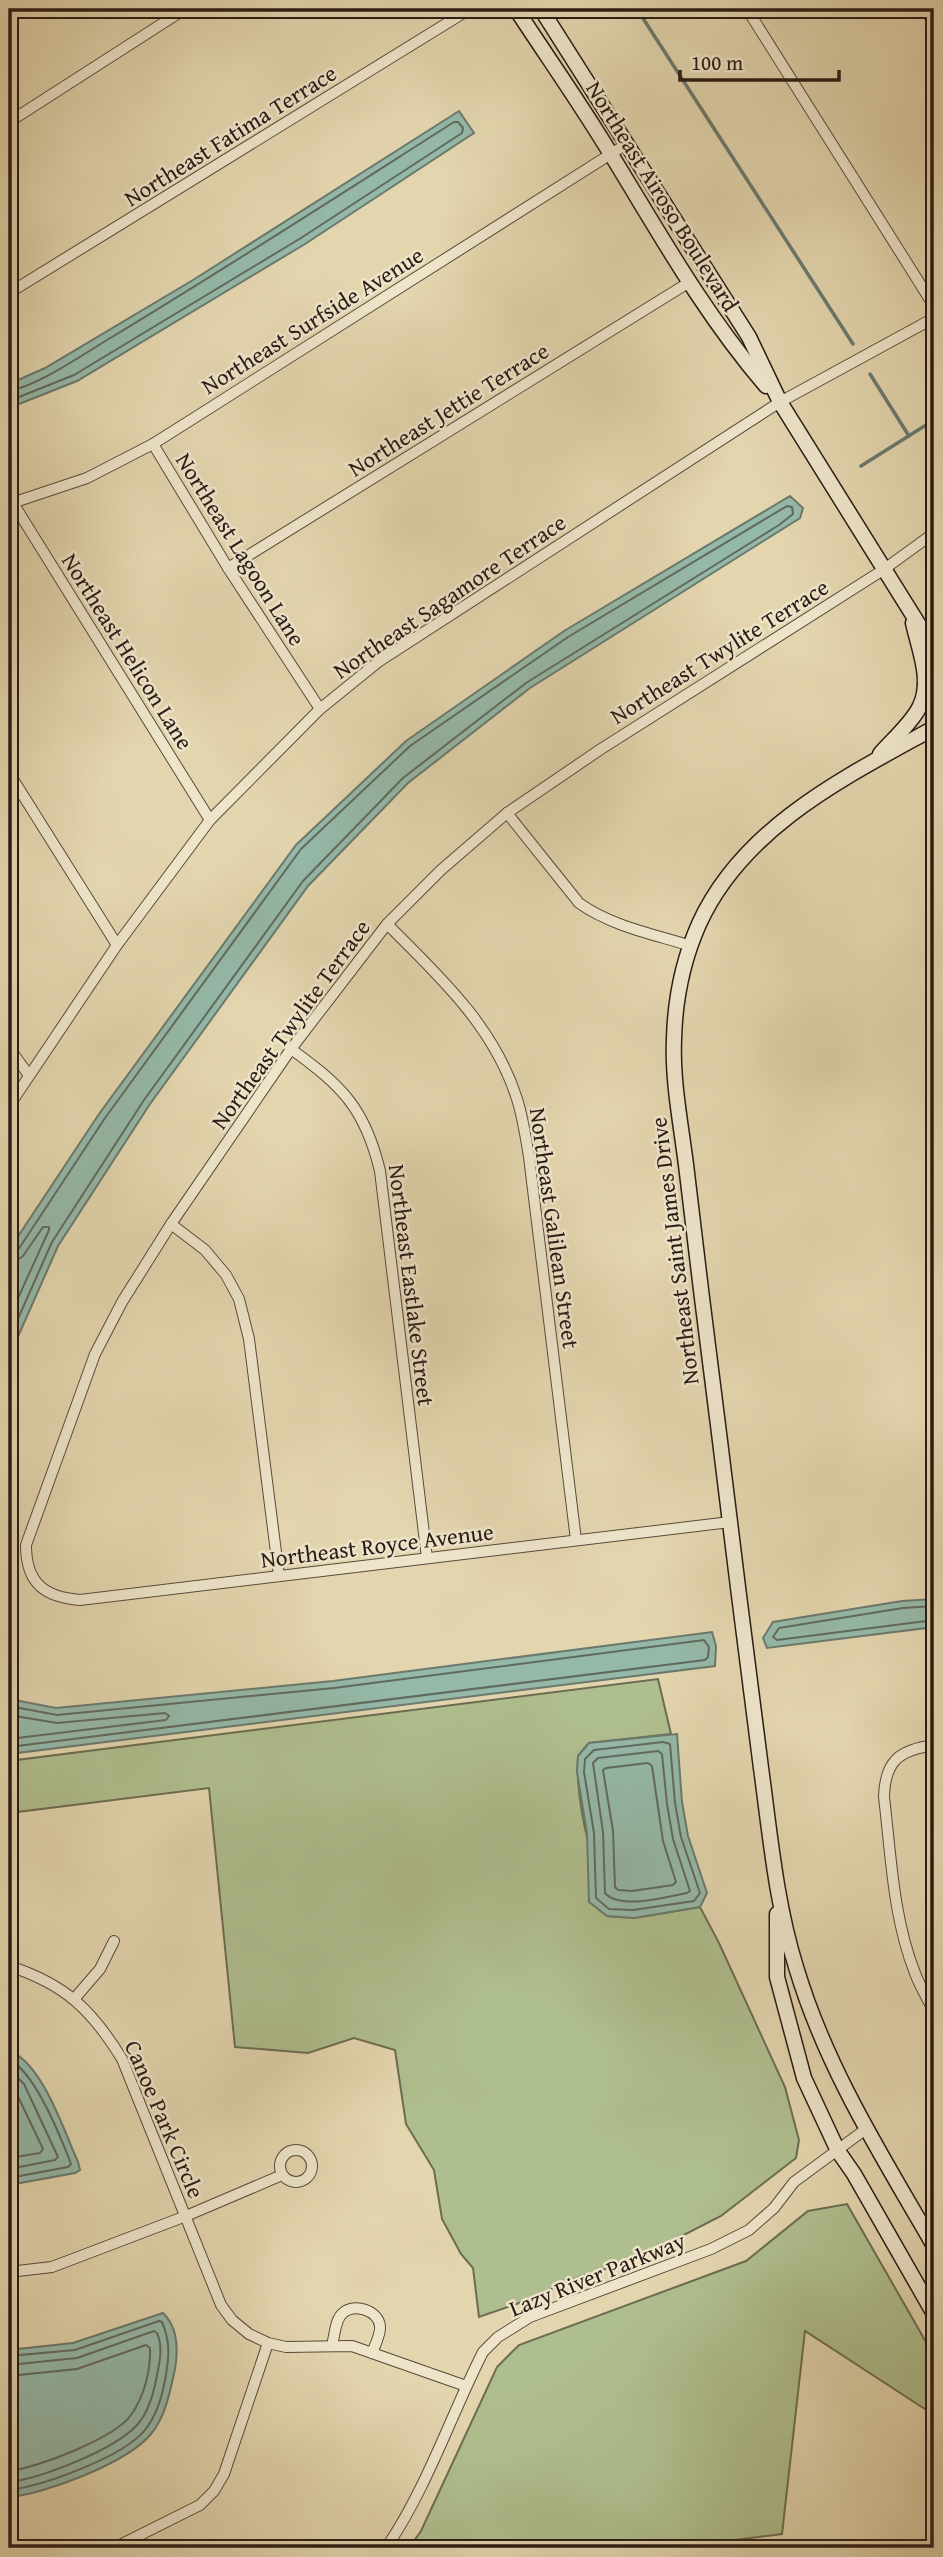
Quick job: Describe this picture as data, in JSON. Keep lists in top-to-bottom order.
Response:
{
  "streets": {
    "main road": ["Northeast Airoso Boulevard", "Northeast Saint James Drive"],
    "street": [
      "Northeast Fatima Terrace",
      "Northeast Surfside Avenue",
      "Northeast Jettie Terrace",
      "Northeast Lagoon Lane",
      "Northeast Sagamore Terrace",
      "Northeast Helicon Lane",
      "Northeast Twylite Terrace",
      "Northeast Galilean Street",
      "Northeast Eastlake Street",
      "Northeast Royce Avenue",
      "Canoe Park Circle",
      "Lazy River Parkway"
    ]
  },
  "crossings": [
    ["Northeast Airoso Boulevard", "Northeast Surfside Avenue"],
    ["Northeast Airoso Boulevard", "Northeast Jettie Terrace"],
    ["Northeast Airoso Boulevard", "Northeast Sagamore Terrace"],
    ["Northeast Airoso Boulevard", "Northeast Twylite Terrace"],
    ["Northeast Surfside Avenue", "Northeast Lagoon Lane"],
    ["Northeast Surfside Avenue", "Northeast Helicon Lane"],
    ["Northeast Jettie Terrace", "Northeast Lagoon Lane"],
    ["Northeast Lagoon Lane", "Northeast Sagamore Terrace"],
    ["Northeast Sagamore Terrace", "Northeast Helicon Lane"],
    ["Northeast Twylite Terrace", "Northeast Galilean Street"],
    ["Northeast Twylite Terrace", "Northeast Eastlake Street"],
    ["Northeast Twylite Terrace", "Northeast Royce Avenue"],
    ["Northeast Galilean Street", "Northeast Royce Avenue"],
    ["Northeast Saint James Drive", "Northeast Royce Avenue"],
    ["Northeast Saint James Drive", "Lazy River Parkway"],
    ["Northeast Eastlake Street", "Northeast Royce Avenue"]
  ],
  "scale_bar": "100 m"
}
